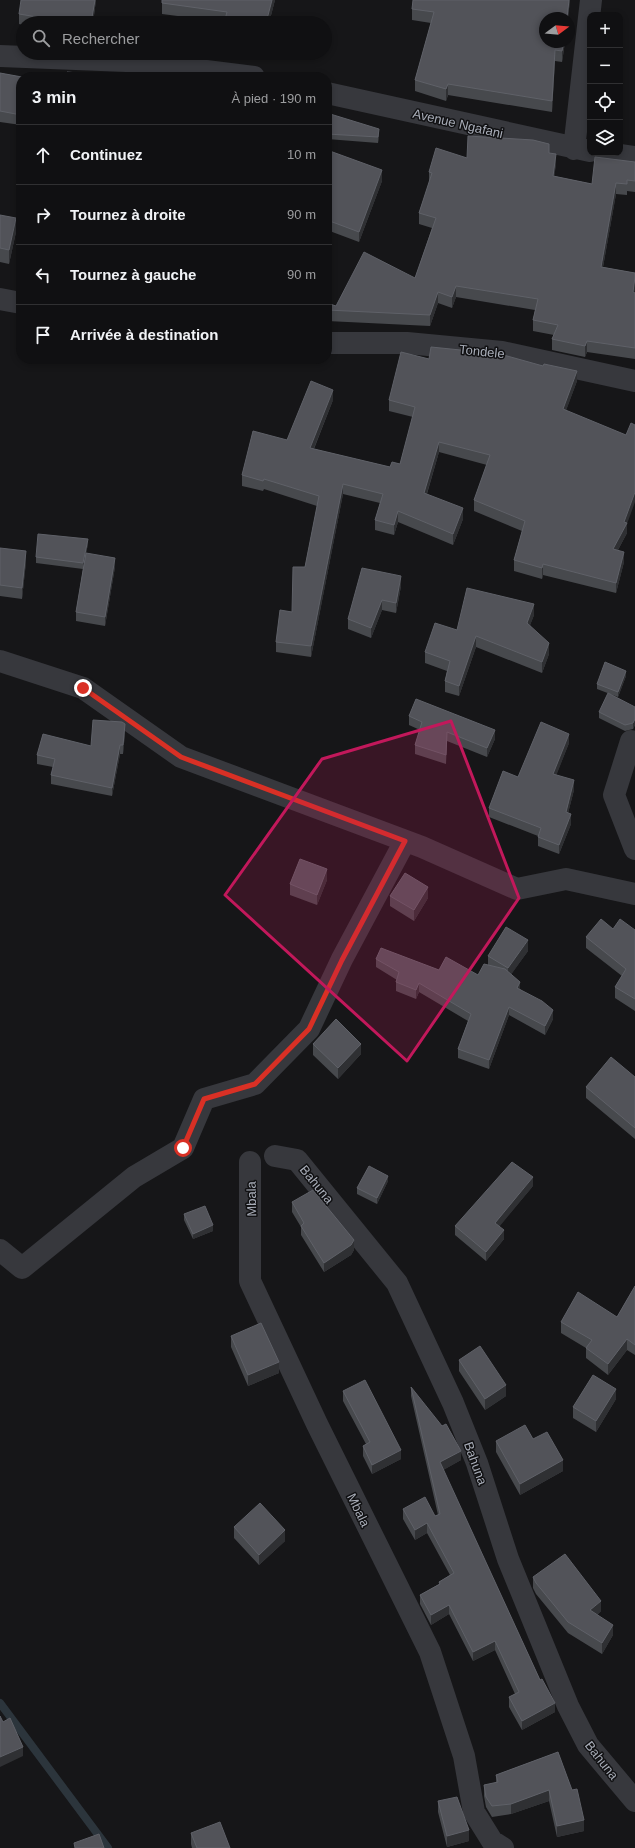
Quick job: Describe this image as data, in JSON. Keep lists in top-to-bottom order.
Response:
{
  "streets": {
    "street": [
      "Avenue Ngafani",
      "Tondele",
      "Bahuna",
      "Mbala"
    ]
  },
  "north": "right",
  "page": {
    "map_buttons": ["+", "−"],
    "search": "Rechercher",
    "heading": ["3 min", "À pied · 190 m"],
    "list": [
      ["Continuez", "10 m"],
      ["Tournez à droite", "90 m"],
      ["Tournez à gauche", "90 m"],
      "Arrivée à destination"
    ]
  }
}
